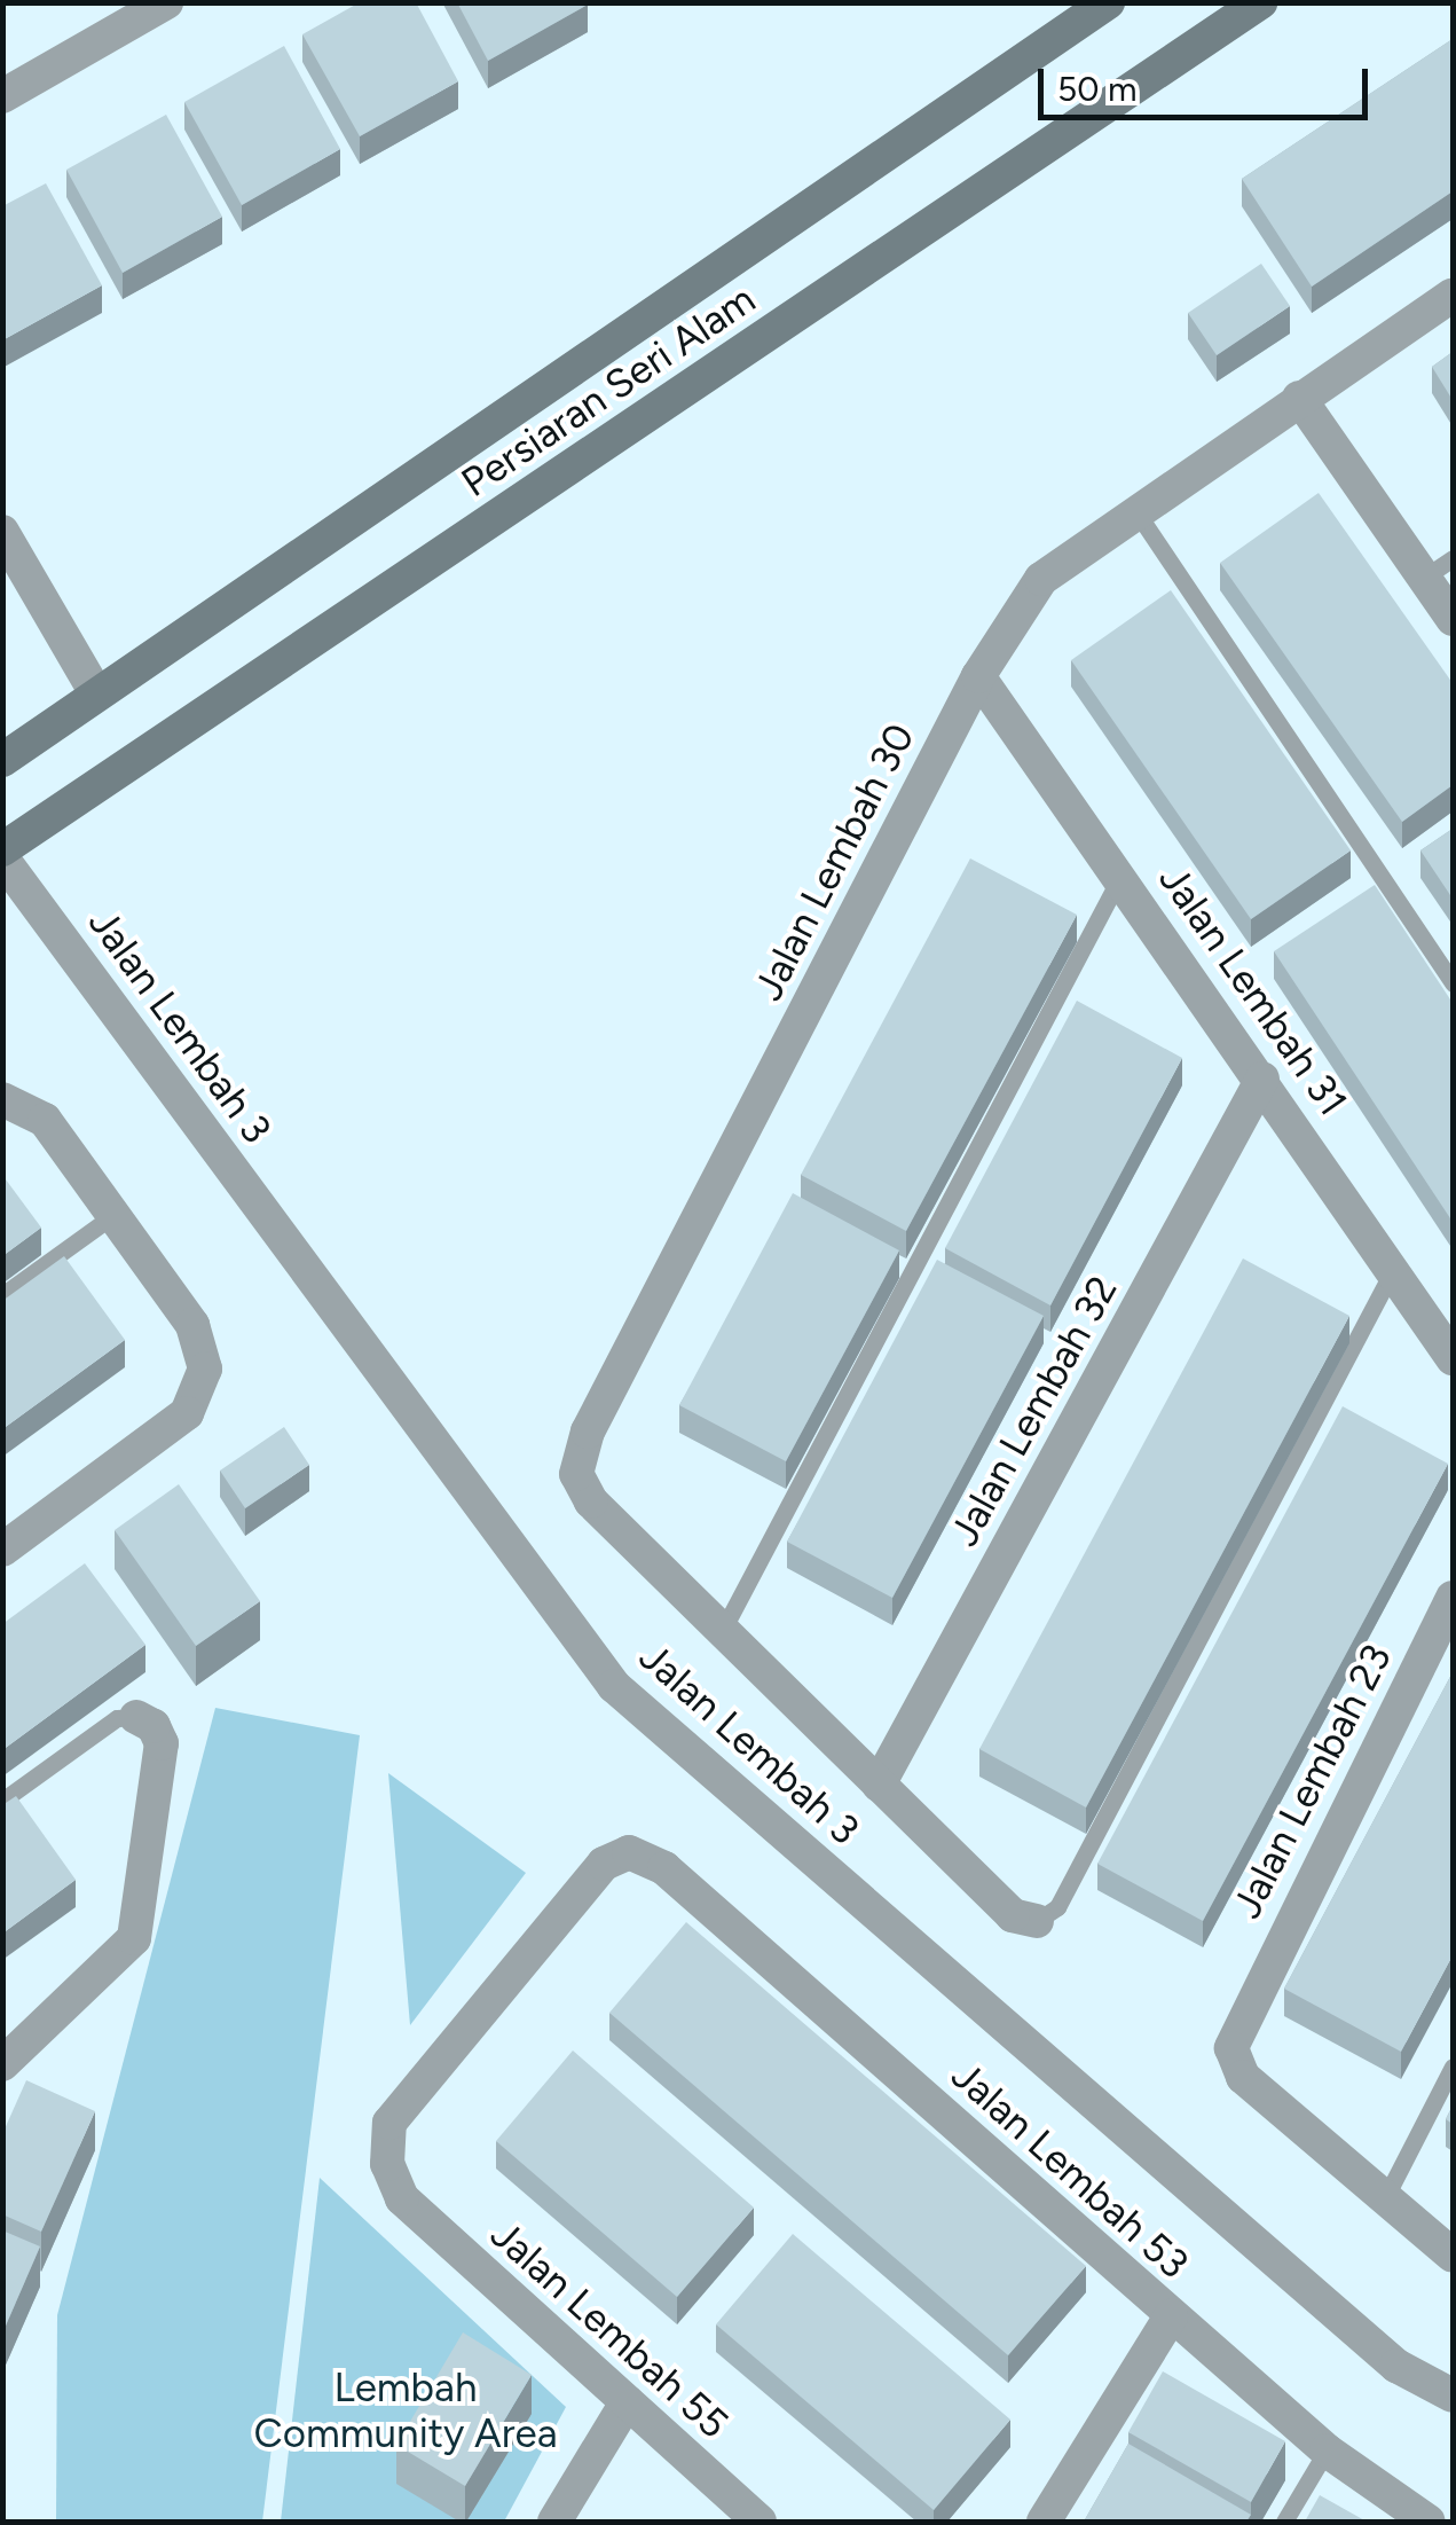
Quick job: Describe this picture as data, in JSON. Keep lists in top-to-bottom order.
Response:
{
  "streets": {
    "main road": ["Persiaran Seri Alam"],
    "street": [
      "Jalan Lembah 30",
      "Jalan Lembah 31",
      "Jalan Lembah 3",
      "Jalan Lembah 32",
      "Jalan Lembah 23",
      "Jalan Lembah 53",
      "Jalan Lembah 55"
    ]
  },
  "crossings": [
    ["Jalan Lembah 30", "Jalan Lembah 31"],
    ["Jalan Lembah 31", "Jalan Lembah 32"],
    ["Jalan Lembah 53", "Jalan Lembah 55"]
  ],
  "parks": ["Lembah Community Area"],
  "scale_bar": "50 m"
}
